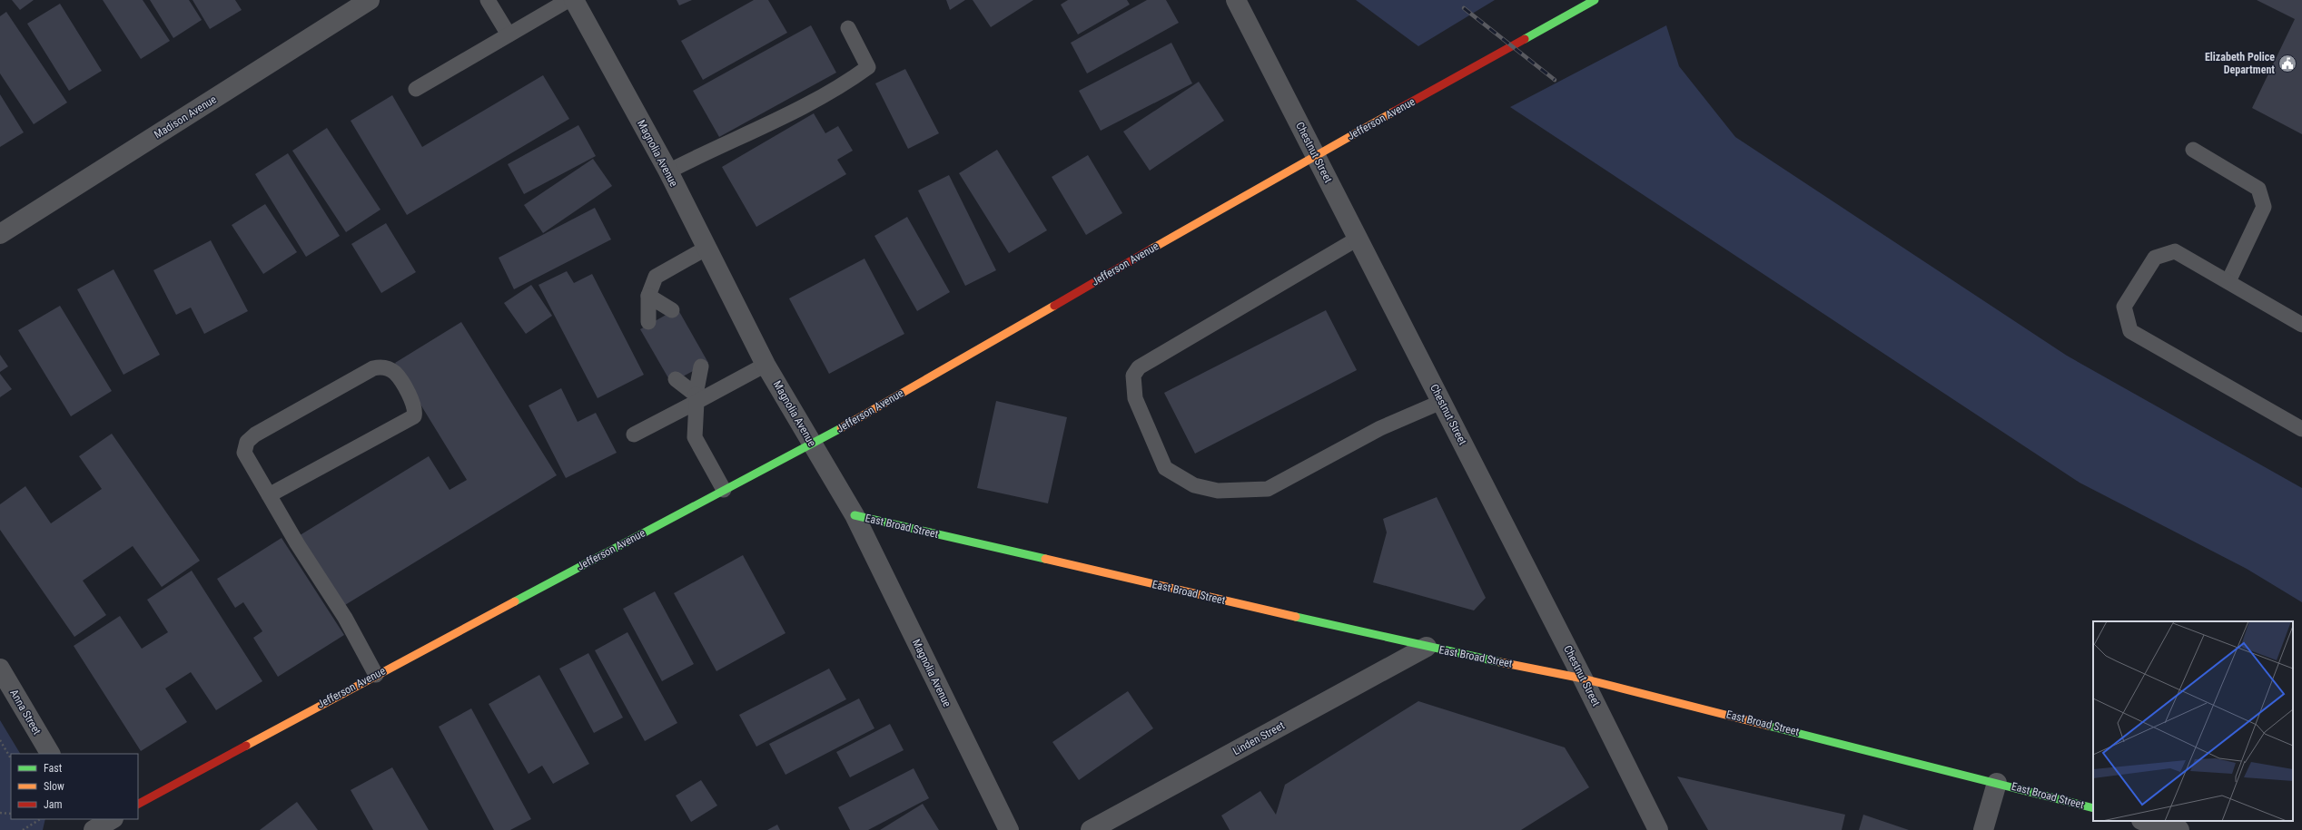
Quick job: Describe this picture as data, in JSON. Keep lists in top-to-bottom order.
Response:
{
  "streets": {
    "street": [
      "Madison Avenue",
      "Jefferson Avenue",
      "Chestnut Street",
      "Magnolia Avenue",
      "East Broad Street",
      "Anna Street",
      "Linden Street"
    ]
  },
  "crossings": [
    ["Jefferson Avenue", "Chestnut Street"],
    ["Jefferson Avenue", "Magnolia Avenue"],
    ["Chestnut Street", "East Broad Street"],
    ["Magnolia Avenue", "East Broad Street"],
    ["East Broad Street", "Linden Street"]
  ],
  "places": {
    "public building": ["Elizabeth Police Department"]
  },
  "legend": ["Fast", "Slow", "Jam"]
}
